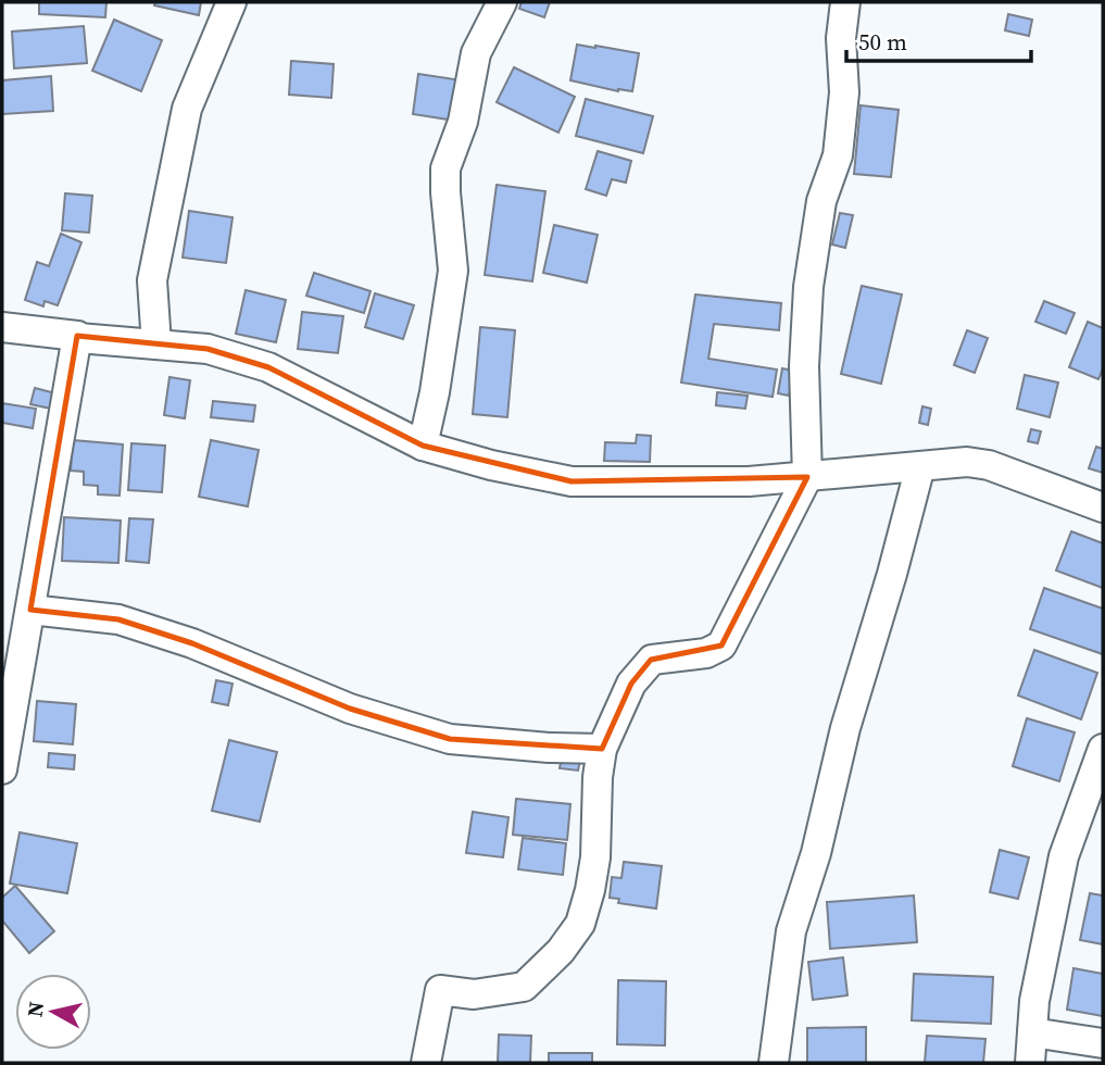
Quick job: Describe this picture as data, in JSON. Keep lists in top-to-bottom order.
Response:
{
  "scale_bar": "50 m",
  "north": "left"
}
